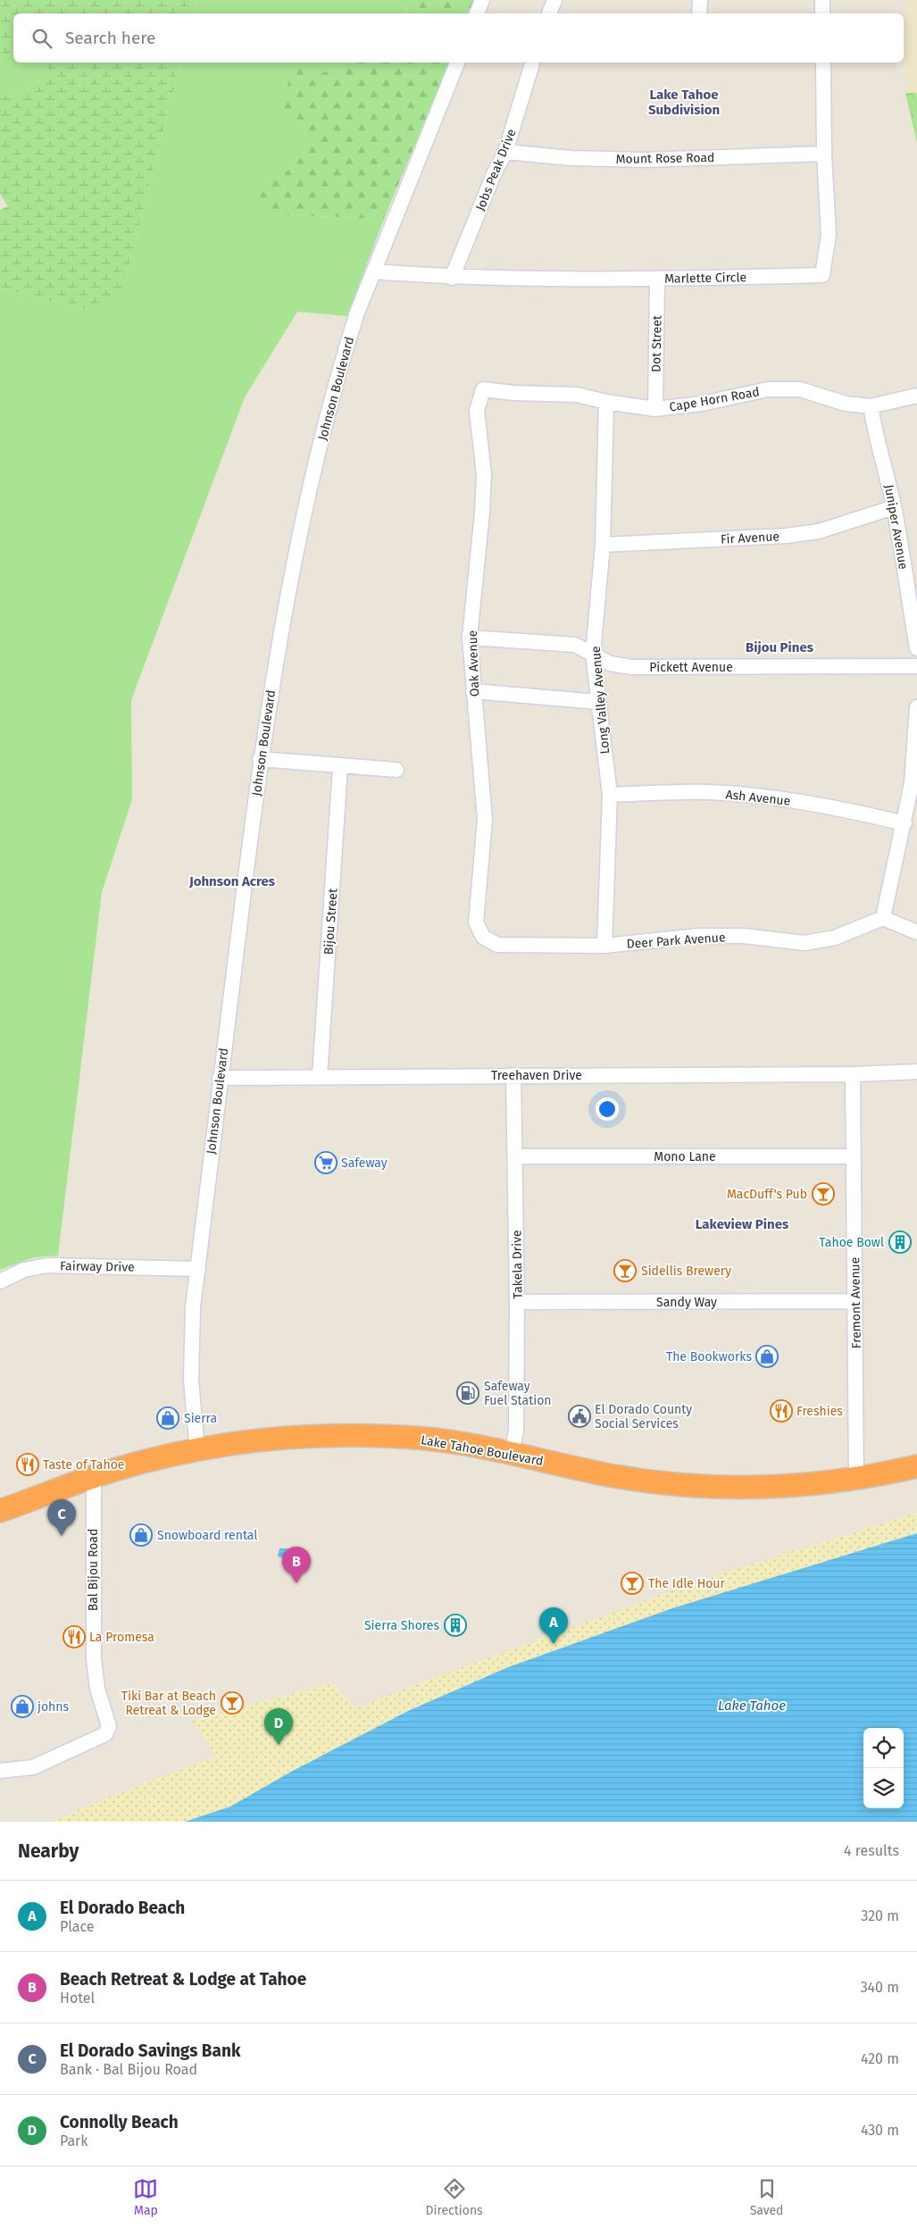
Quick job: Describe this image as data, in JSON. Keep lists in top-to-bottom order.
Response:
{
  "streets": {
    "highway": ["Lake Tahoe Boulevard"],
    "street": [
      "Mount Rose Road",
      "Jobs Peak Drive",
      "Marlette Circle",
      "Dot Street",
      "Johnson Boulevard",
      "Cape Horn Road",
      "Juniper Avenue",
      "Fir Avenue",
      "Oak Avenue",
      "Pickett Avenue",
      "Long Valley Avenue",
      "Ash Avenue",
      "Bijou Street",
      "Deer Park Avenue",
      "Treehaven Drive",
      "Mono Lane",
      "Takela Drive",
      "Fairway Drive",
      "Sandy Way",
      "Fremont Avenue",
      "Bal Bijou Road"
    ]
  },
  "crossings": [
    ["Mount Rose Road", "Jobs Peak Drive"],
    ["Mount Rose Road", "Marlette Circle"],
    ["Jobs Peak Drive", "Marlette Circle"],
    ["Marlette Circle", "Dot Street"],
    ["Marlette Circle", "Johnson Boulevard"],
    ["Dot Street", "Cape Horn Road"],
    ["Johnson Boulevard", "Treehaven Drive"],
    ["Johnson Boulevard", "Fairway Drive"],
    ["Johnson Boulevard", "Lake Tahoe Boulevard"],
    ["Cape Horn Road", "Juniper Avenue"],
    ["Cape Horn Road", "Oak Avenue"],
    ["Cape Horn Road", "Long Valley Avenue"],
    ["Juniper Avenue", "Fir Avenue"],
    ["Fir Avenue", "Long Valley Avenue"],
    ["Oak Avenue", "Pickett Avenue"],
    ["Oak Avenue", "Deer Park Avenue"],
    ["Pickett Avenue", "Long Valley Avenue"],
    ["Long Valley Avenue", "Ash Avenue"],
    ["Long Valley Avenue", "Deer Park Avenue"],
    ["Bijou Street", "Treehaven Drive"],
    ["Treehaven Drive", "Takela Drive"],
    ["Treehaven Drive", "Fremont Avenue"],
    ["Mono Lane", "Takela Drive"],
    ["Mono Lane", "Fremont Avenue"],
    ["Takela Drive", "Sandy Way"],
    ["Takela Drive", "Lake Tahoe Boulevard"],
    ["Sandy Way", "Fremont Avenue"],
    ["Fremont Avenue", "Lake Tahoe Boulevard"],
    ["Lake Tahoe Boulevard", "Bal Bijou Road"]
  ],
  "districts": [
    "Lake Tahoe Subdivision",
    "Bijou Pines",
    "Johnson Acres",
    "Lakeview Pines"
  ],
  "water": ["Lake Tahoe"],
  "places": {
    "supermarket": ["Safeway"],
    "bar": [
      "MacDuff's Pub",
      "Sidellis Brewery",
      "The Idle Hour",
      "Tiki Bar at Beach Retreat & Lodge"
    ],
    "building": ["Tahoe Bowl", "Sierra Shores"],
    "shop": [
      "The Bookworks",
      "Sierra",
      "Snowboard rental",
      "johns"
    ],
    "fuel station": ["Safeway Fuel Station"],
    "restaurant": ["Freshies", "Taste of Tahoe", "La Promesa"],
    "public building": ["El Dorado County Social Services"]
  },
  "page": {
    "search": "Search here",
    "pins": [
      "C",
      "B",
      "A",
      "D"
    ],
    "heading": ["Nearby", "4 results"],
    "list": [
      {
        "mark": "A",
        "name": "El Dorado Beach",
        "note": "Place",
        "value": "320 m"
      },
      {
        "mark": "B",
        "name": "Beach Retreat & Lodge at Tahoe",
        "note": "Hotel",
        "value": "340 m"
      },
      {
        "mark": "C",
        "name": "El Dorado Savings Bank",
        "note": "Bank · Bal Bijou Road",
        "value": "420 m"
      },
      {
        "mark": "D",
        "name": "Connolly Beach",
        "note": "Park",
        "value": "430 m"
      }
    ],
    "nav": ["Map", "Directions", "Saved"]
  }
}
